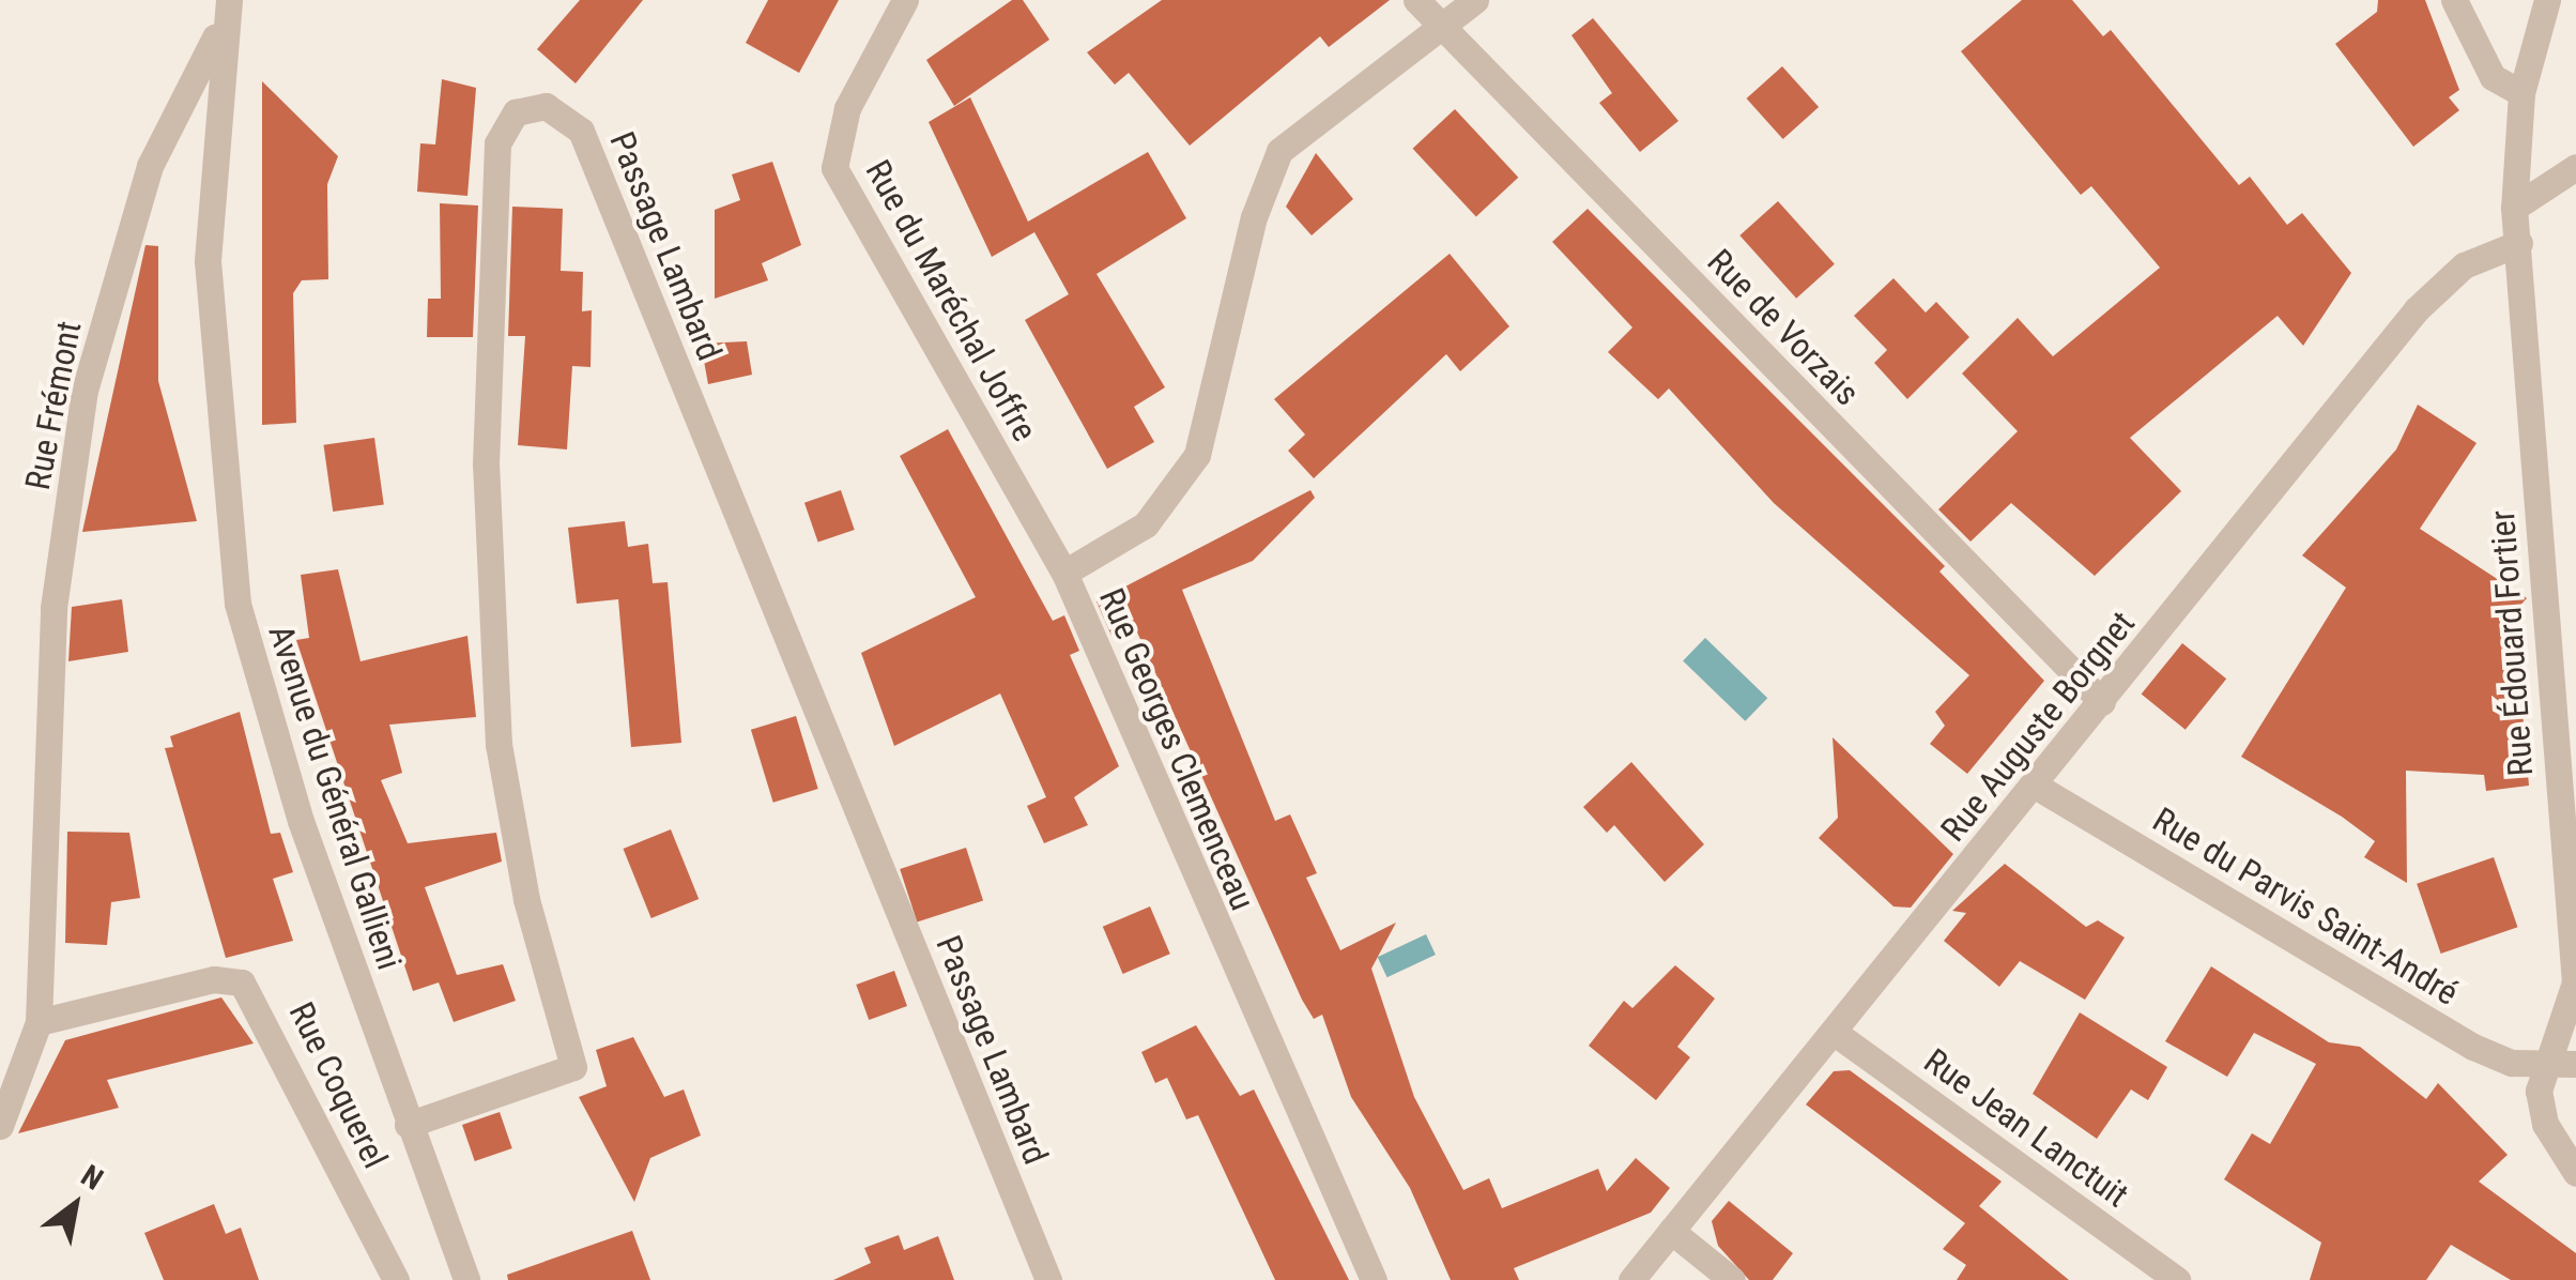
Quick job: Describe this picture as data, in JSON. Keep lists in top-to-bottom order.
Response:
{
  "streets": {
    "street": [
      "Passage Lambard",
      "Rue du Maréchal Joffre",
      "Rue de Vorzais",
      "Rue Frémont",
      "Rue Édouard Fortier",
      "Rue Auguste Borgnet",
      "Rue Georges Clemenceau",
      "Avenue du Général Gallieni",
      "Rue du Parvis Saint-André",
      "Rue Coquerel",
      "Rue Jean Lanctuit"
    ]
  },
  "crossings": [
    ["Passage Lambard", "Avenue du Général Gallieni"],
    ["Rue du Maréchal Joffre", "Rue Georges Clemenceau"],
    ["Rue de Vorzais", "Rue Auguste Borgnet"],
    ["Rue de Vorzais", "Rue Georges Clemenceau"],
    ["Rue Frémont", "Avenue du Général Gallieni"],
    ["Rue Frémont", "Rue Coquerel"],
    ["Rue Édouard Fortier", "Rue Auguste Borgnet"],
    ["Rue Édouard Fortier", "Rue du Parvis Saint-André"],
    ["Rue Auguste Borgnet", "Rue du Parvis Saint-André"],
    ["Rue Auguste Borgnet", "Rue Jean Lanctuit"]
  ],
  "north": "top right"
}
